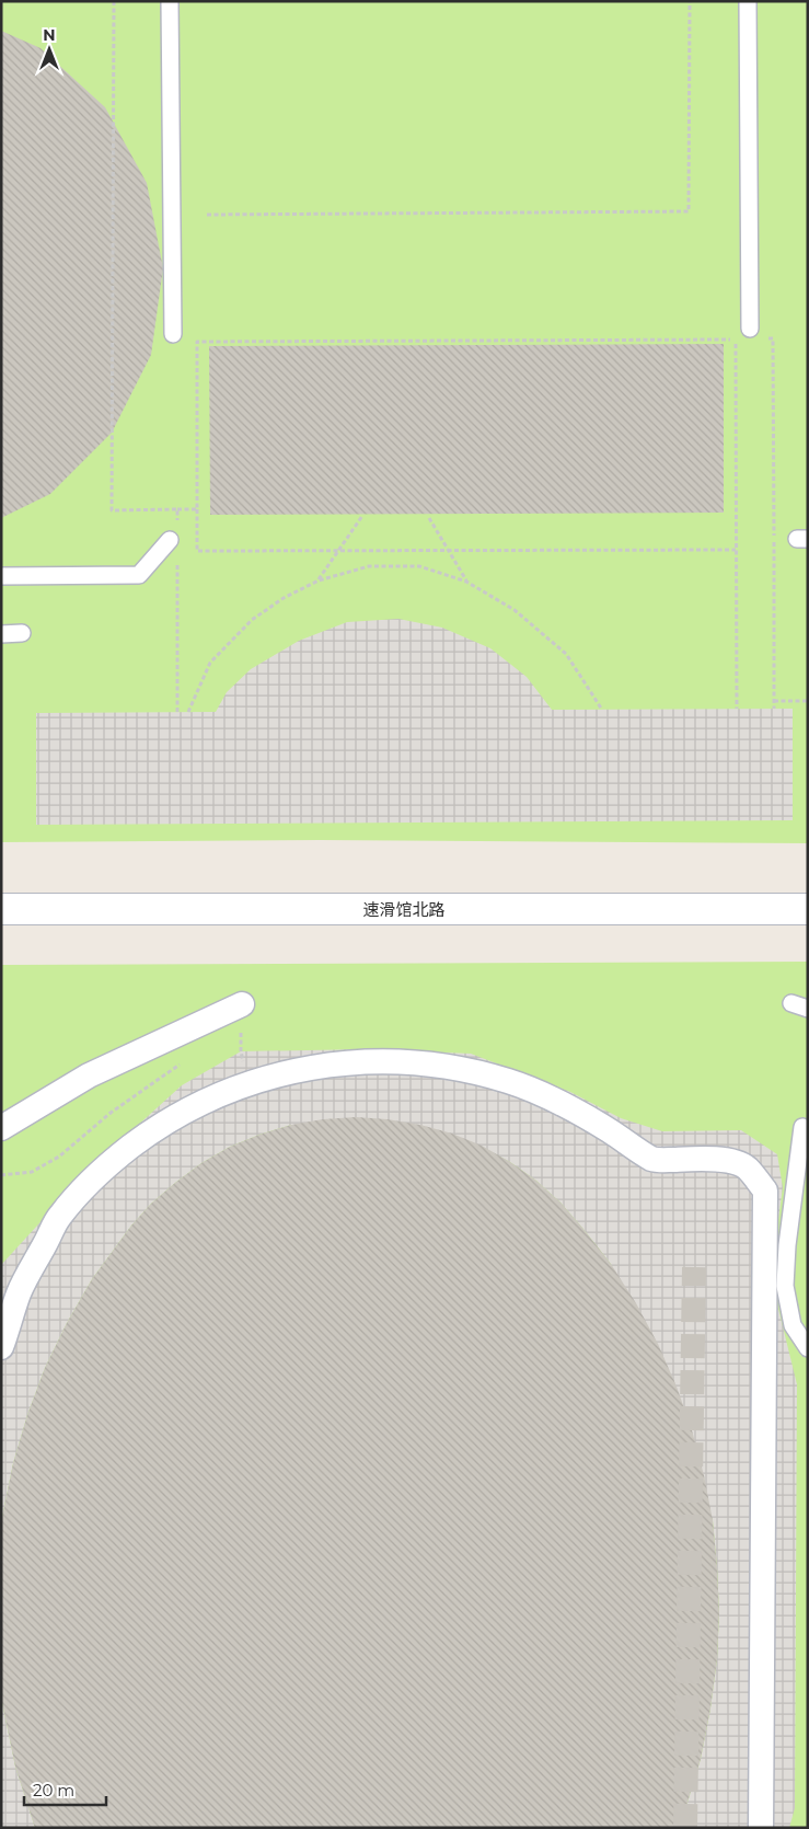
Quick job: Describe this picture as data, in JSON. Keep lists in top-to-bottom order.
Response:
{
  "streets": {
    "street": ["速滑馆北路"]
  },
  "scale_bar": "20 m",
  "north": "top"
}
